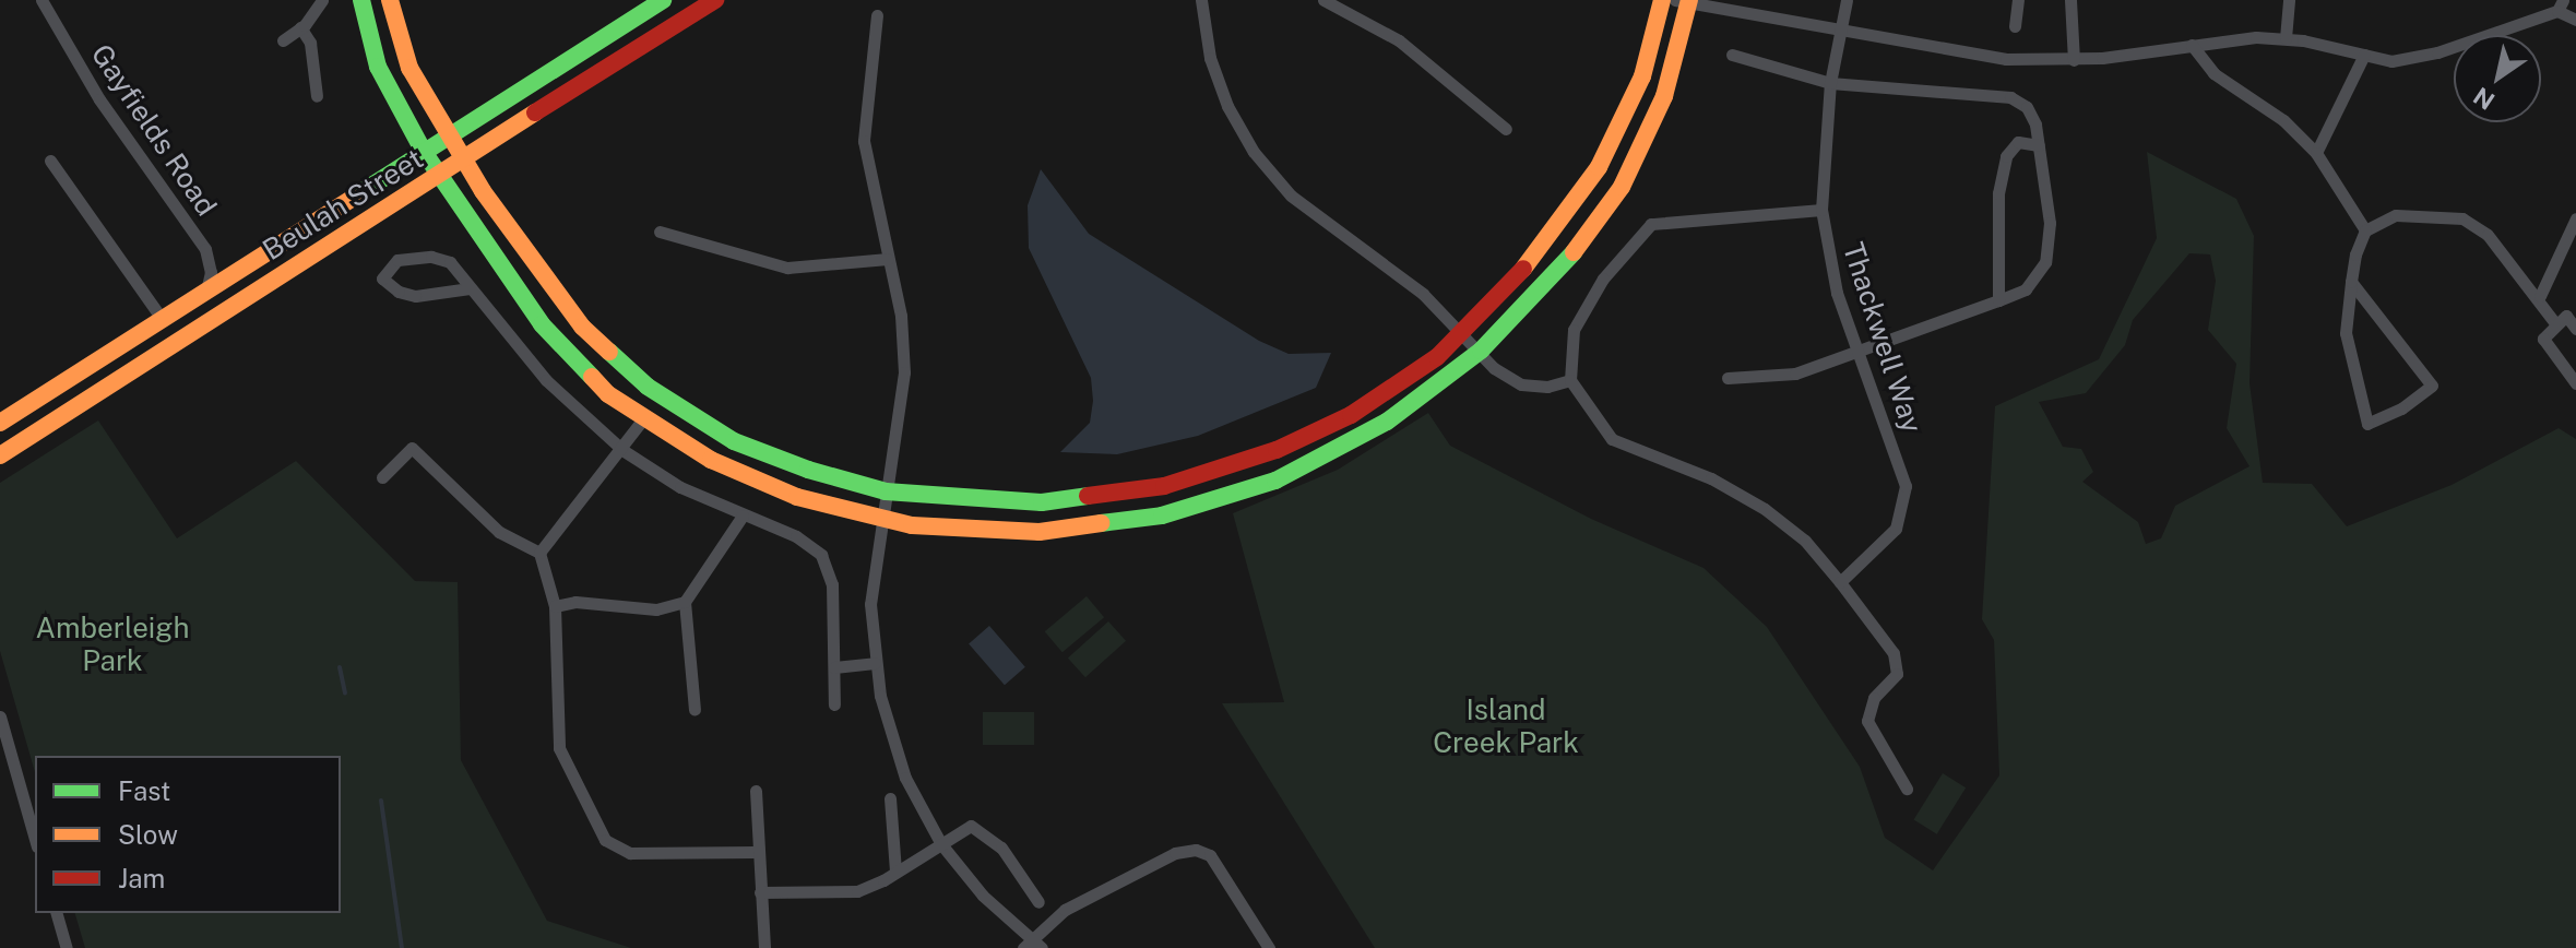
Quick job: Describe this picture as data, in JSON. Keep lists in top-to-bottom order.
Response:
{
  "streets": {
    "street": ["Gayfields Road", "Beulah Street", "Thackwell Way"]
  },
  "crossings": [
    ["Gayfields Road", "Beulah Street"]
  ],
  "parks": ["Amberleigh Park", "Island Creek Park"],
  "legend": ["Fast", "Slow", "Jam"],
  "north": "bottom left"
}
